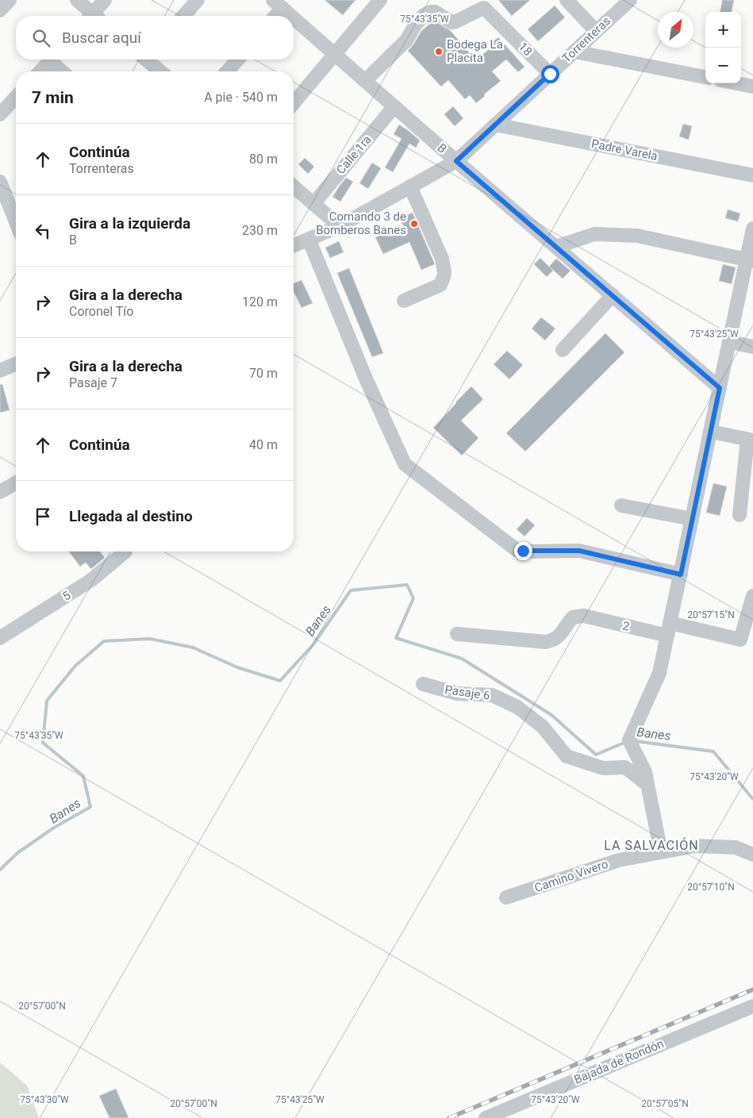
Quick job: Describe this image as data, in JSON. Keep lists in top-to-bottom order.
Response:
{
  "streets": {
    "street": [
      "Torrenteras",
      "18",
      "B",
      "Padre Varela",
      "Calle 1ra",
      "5",
      "2",
      "Pasaje 6",
      "Camino Vivero",
      "Bajada de Rondón"
    ]
  },
  "crossings": [
    ["Torrenteras", "18"],
    ["Torrenteras", "B"],
    ["Torrenteras", "Padre Varela"],
    ["18", "B"],
    ["B", "Calle 1ra"]
  ],
  "districts": ["LA SALVACIÓN"],
  "water": ["Banes"],
  "places": ["Bodega La Placita", "Comando 3 de Bomberos Banes"],
  "north": "top right",
  "page": {
    "map_buttons": ["+", "−"],
    "search": "Buscar aquí",
    "heading": ["7 min", "A pie · 540 m"],
    "list": [
      ["Continúa", "Torrenteras", "80 m"],
      ["Gira a la izquierda", "B", "230 m"],
      ["Gira a la derecha", "Coronel Tío", "120 m"],
      ["Gira a la derecha", "Pasaje 7", "70 m"],
      ["Continúa", "40 m"],
      "Llegada al destino"
    ]
  },
  "coordinates": [
    "75°43'35\"W",
    "75°43'25\"W",
    "20°57'15\"N",
    "75°43'20\"W",
    "20°57'10\"N",
    "20°57'00\"N",
    "75°43'30\"W",
    "20°57'05\"N"
  ]
}
